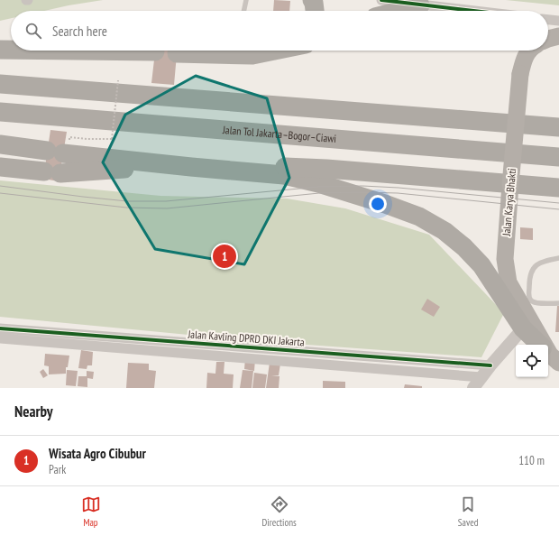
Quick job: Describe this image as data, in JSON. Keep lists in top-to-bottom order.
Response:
{
  "streets": {
    "highway": ["Jalan Tol Jakarta–Bogor–Ciawi", "Jalan Karya Bhakti"],
    "street": ["Jalan Kavling DPRD DKI Jakarta"]
  },
  "page": {
    "search": "Search here",
    "pins": "1",
    "heading": "Nearby",
    "list": [
      {
        "mark": "1",
        "name": "Wisata Agro Cibubur",
        "note": "Park",
        "value": "110 m"
      }
    ],
    "nav": ["Map", "Directions", "Saved"]
  }
}
